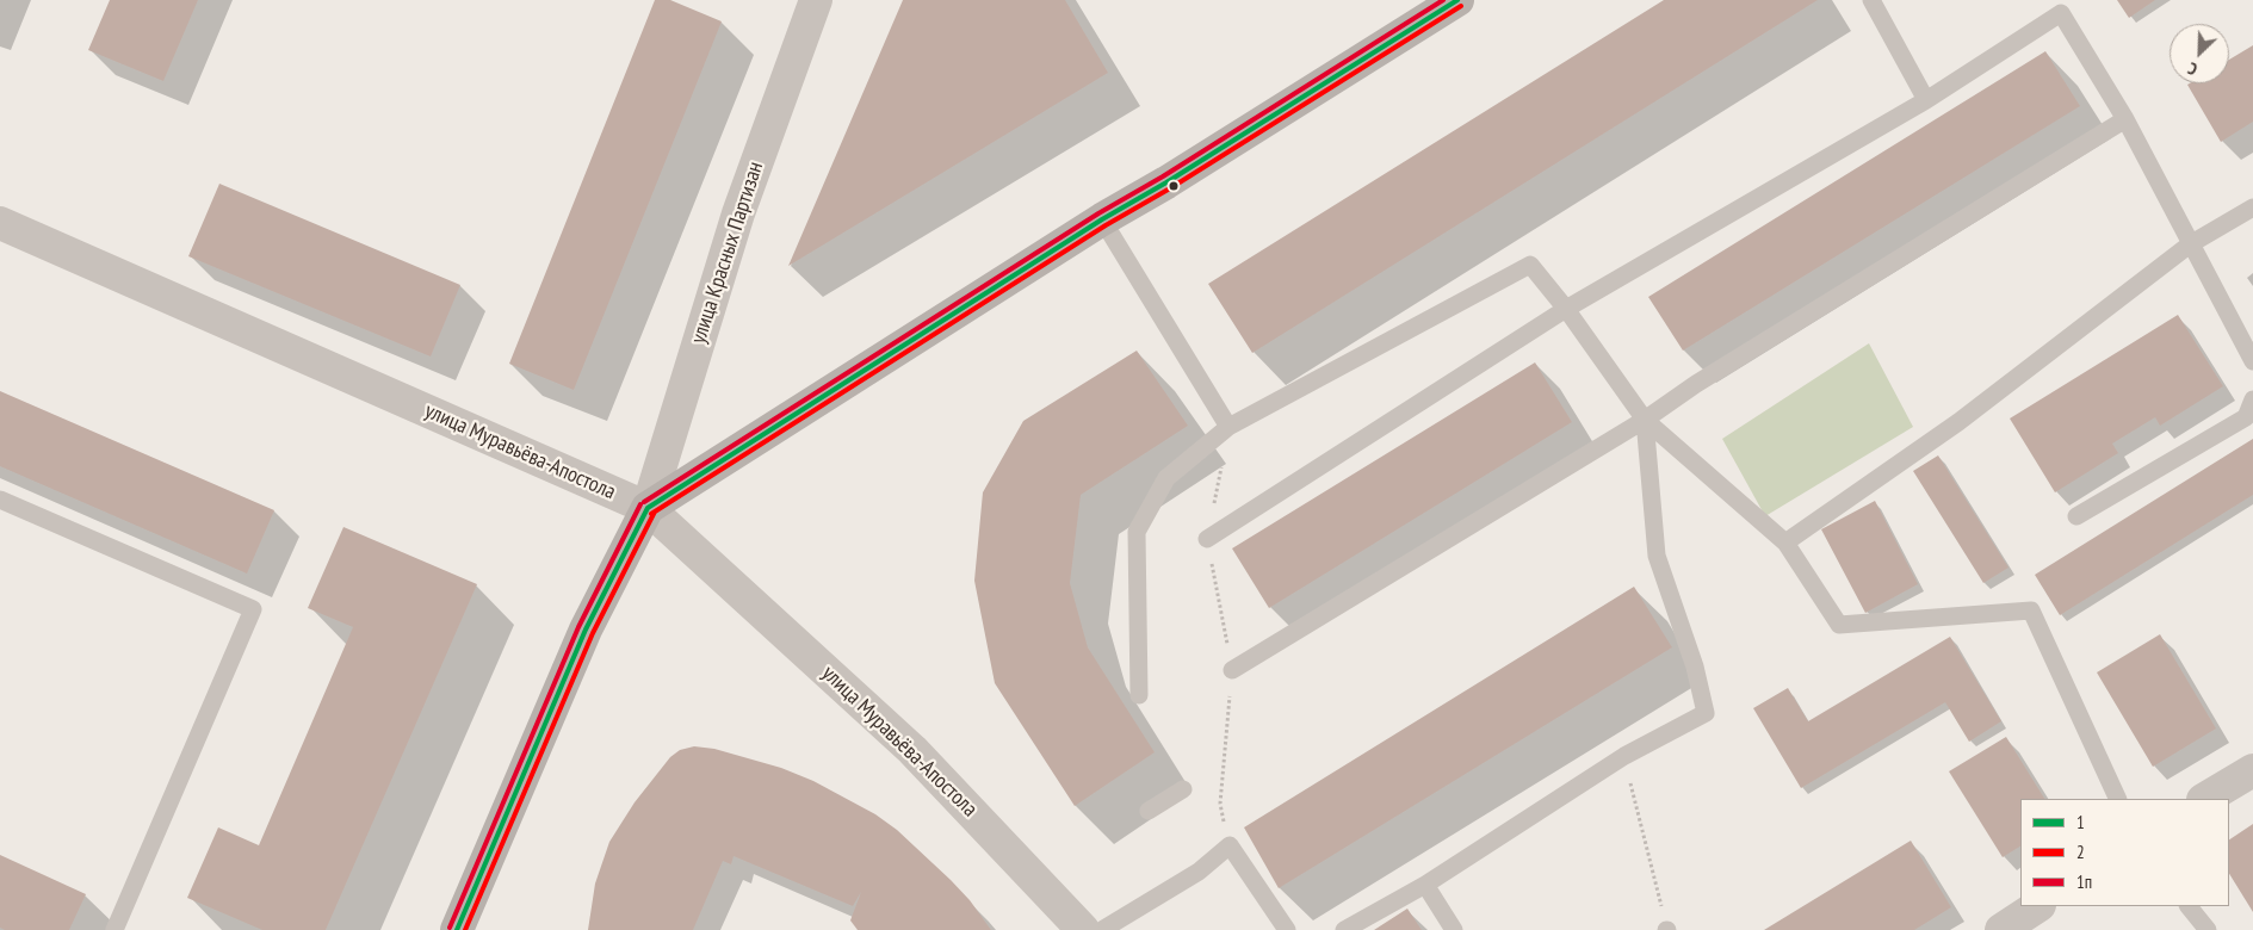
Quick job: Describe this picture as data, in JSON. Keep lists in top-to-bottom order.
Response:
{
  "streets": {
    "street": ["улица Красных Партизан", "улица Муравьёва-Апостола"]
  },
  "crossings": [
    ["улица Красных Партизан", "улица Муравьёва-Апостола"]
  ],
  "lines": ["transit line 1", "transit line 1п", "transit line 2"],
  "legend": ["1", "2", "1п"],
  "north": "bottom left"
}
